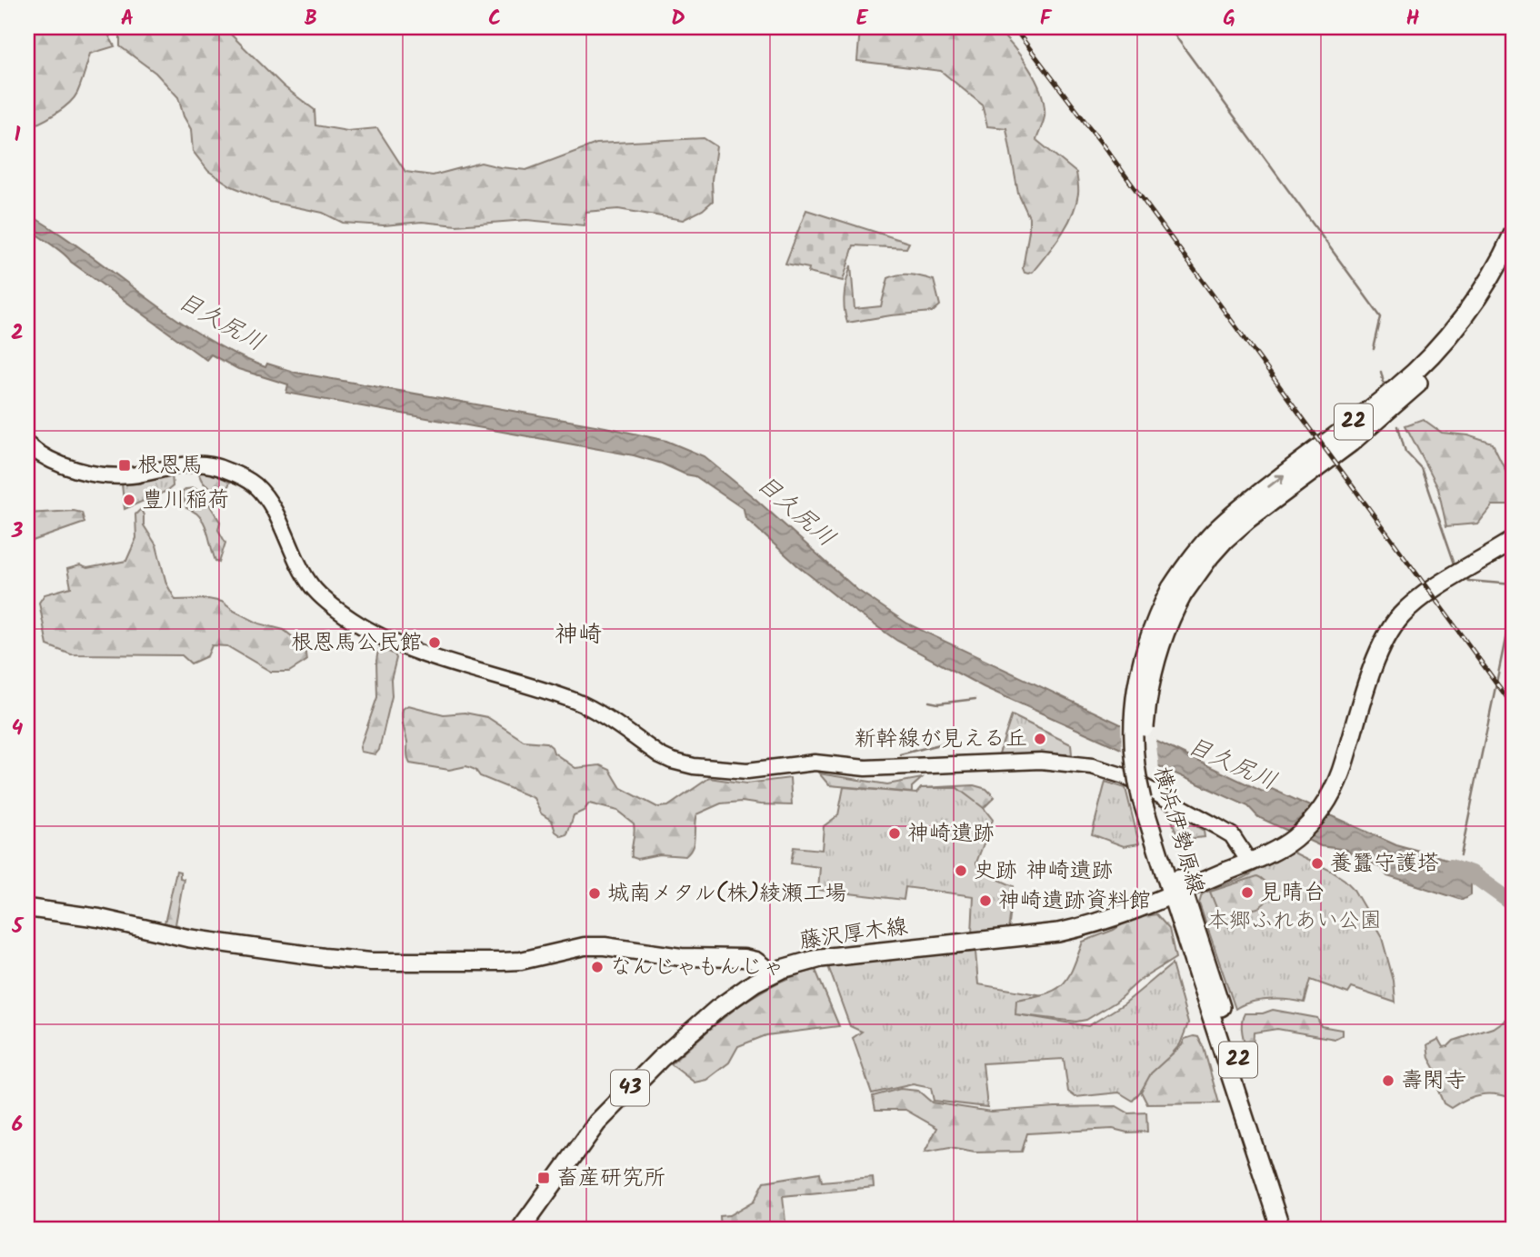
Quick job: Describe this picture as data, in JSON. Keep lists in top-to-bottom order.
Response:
{
  "streets": {
    "main road": [
      "22",
      "横浜伊勢原線",
      "藤沢厚木線",
      "43"
    ]
  },
  "crossings": [
    ["横浜伊勢原線", "藤沢厚木線"]
  ],
  "districts": ["神崎"],
  "water": ["目久尻川"],
  "parks": ["本郷ふれあい公園"],
  "places": {
    "transit": ["根恩馬", "畜産研究所"],
    "other": [
      "豊川稲荷",
      "根恩馬公民館",
      "新幹線が見える丘",
      "神崎遺跡",
      "養蠶守護塔",
      "史跡 神崎遺跡",
      "見晴台",
      "城南メタル(株)綾瀬工場",
      "神崎遺跡資料館",
      "なんじゃもんじゃ",
      "壽閑寺"
    ]
  },
  "grid": {
    "columns": [
      "A",
      "B",
      "C",
      "D",
      "E",
      "F",
      "G",
      "H"
    ],
    "rows": [
      "1",
      "2",
      "3",
      "4",
      "5",
      "6"
    ]
  }
}
